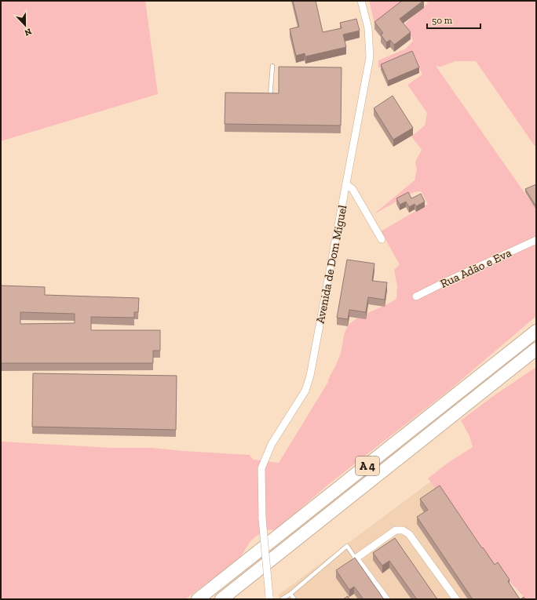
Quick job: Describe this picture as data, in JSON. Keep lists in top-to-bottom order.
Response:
{
  "streets": {
    "highway": ["A 4"],
    "street": ["Avenida de Dom Miguel", "Rua Adão e Eva"]
  },
  "scale_bar": "50 m",
  "north": "bottom"
}
